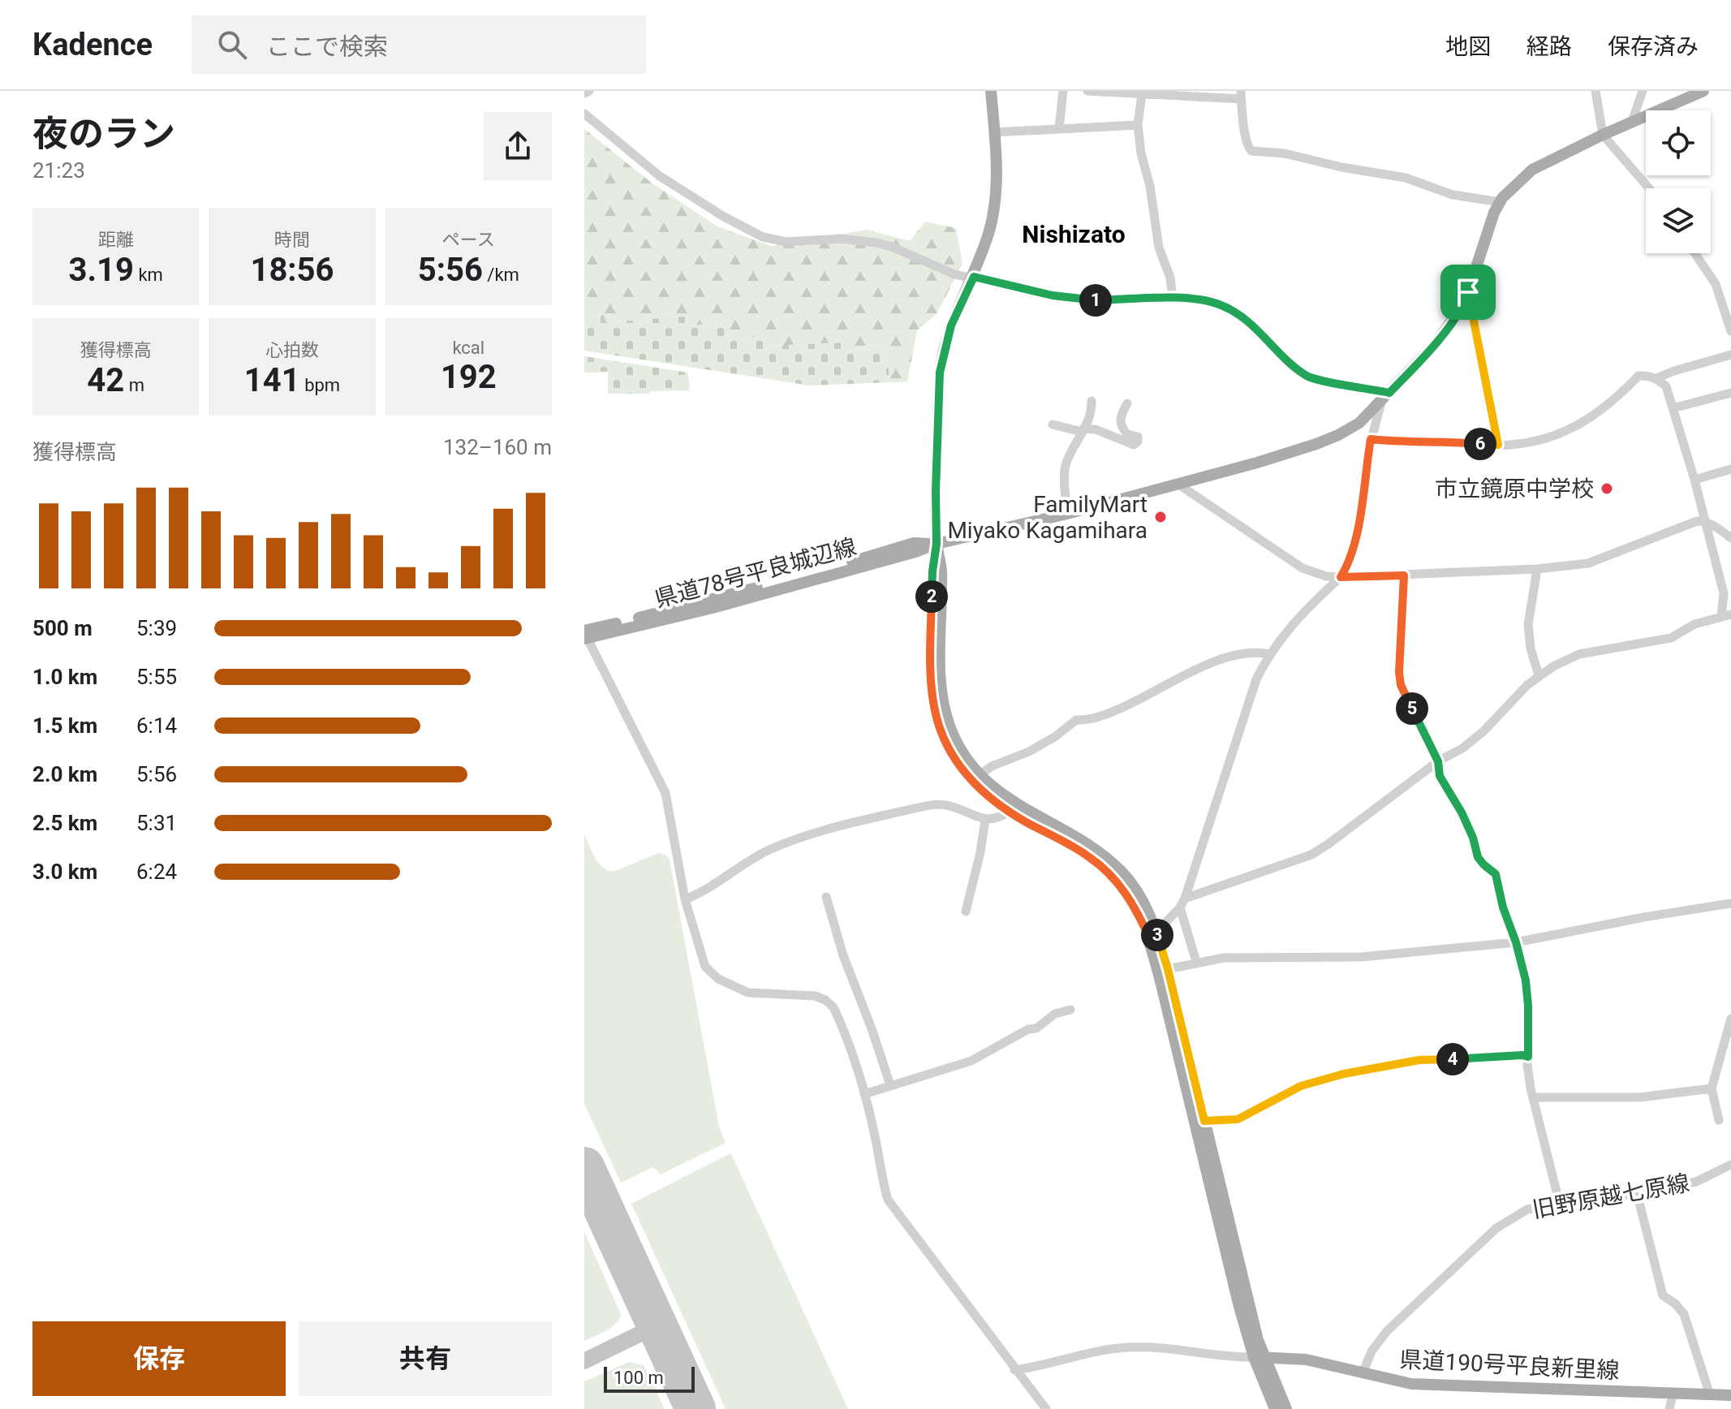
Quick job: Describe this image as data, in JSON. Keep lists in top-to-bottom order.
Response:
{
  "streets": {
    "main road": ["県道78号平良城辺線", "県道190号平良新里線"],
    "street": ["旧野原越七原線"]
  },
  "crossings": [
    ["旧野原越七原線", "県道190号平良新里線"]
  ],
  "districts": ["Nishizato"],
  "places": ["市立鏡原中学校", "FamilyMart Miyako Kagamihara"],
  "scale_bar": "100 m",
  "page": {
    "header": "Kadence",
    "search": "ここで検索",
    "nav": ["地図", "経路", "保存済み"],
    "heading": ["夜のラン", "21:23"],
    "stats": [
      ["距離", "3.19 km"],
      ["時間", "18:56"],
      ["ペース", "5:56 /km"],
      ["獲得標高", "42 m"],
      ["心拍数", "141 bpm"],
      ["kcal", "192"]
    ],
    "pins": [
      "1",
      "6",
      "2",
      "5",
      "3",
      "4"
    ],
    "chart": ["獲得標高", "132–160 m"],
    "list": [
      {
        "name": "500 m",
        "note": "5:39"
      },
      {
        "name": "1.0 km",
        "note": "5:55"
      },
      {
        "name": "1.5 km",
        "note": "6:14"
      },
      {
        "name": "2.0 km",
        "note": "5:56"
      },
      {
        "name": "2.5 km",
        "note": "5:31"
      },
      {
        "name": "3.0 km",
        "note": "6:24"
      }
    ],
    "buttons": ["保存", "共有"],
    "scale": "100 m"
  }
}
